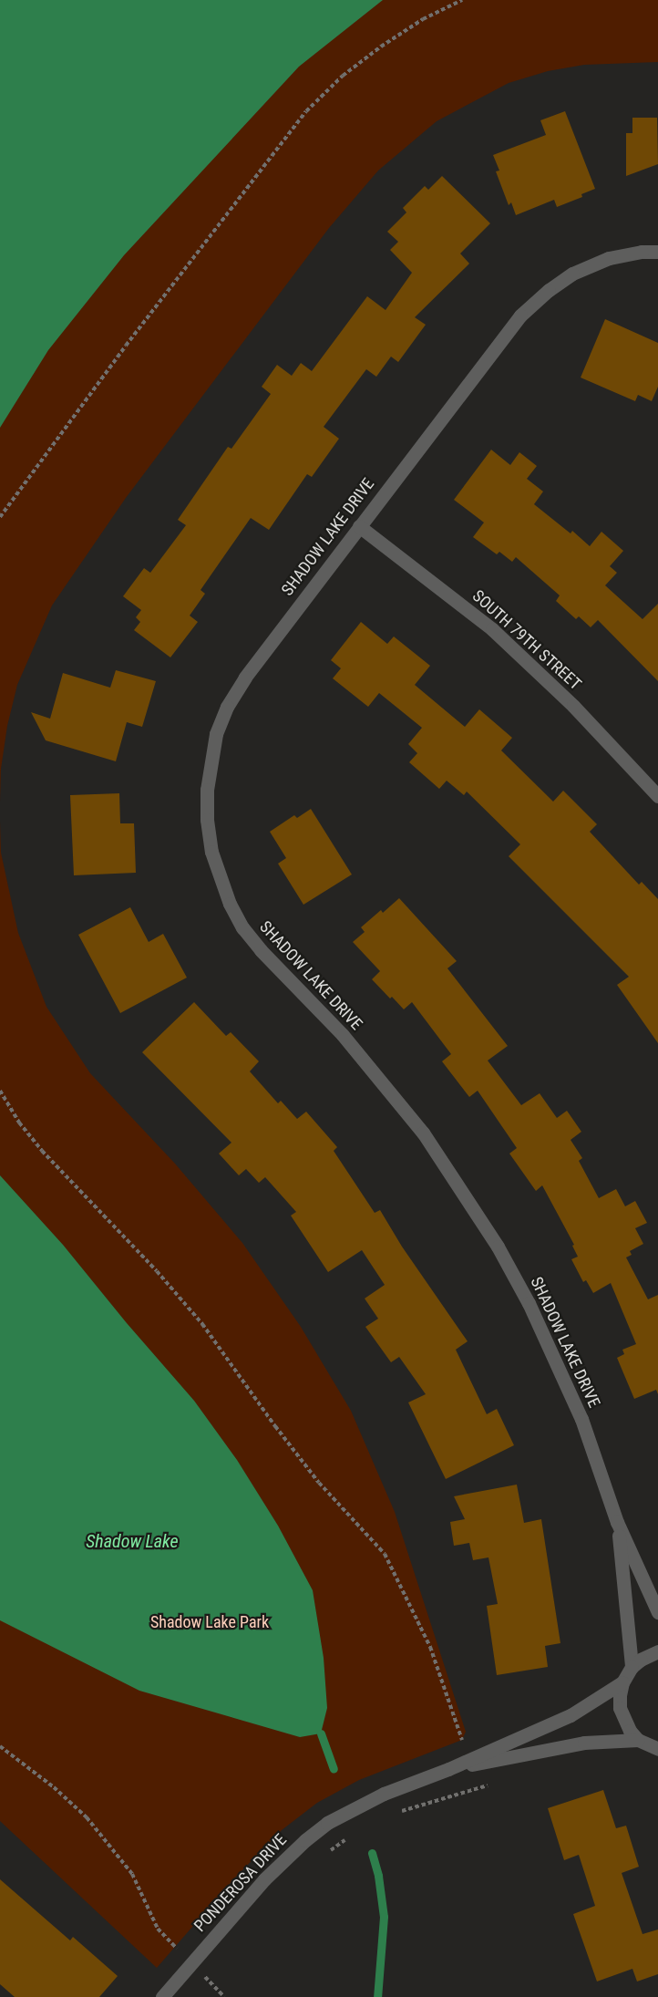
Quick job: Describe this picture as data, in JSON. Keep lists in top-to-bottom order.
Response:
{
  "streets": {
    "street": ["SHADOW LAKE DRIVE", "SOUTH 79TH STREET", "PONDEROSA DRIVE"]
  },
  "crossings": [
    ["SHADOW LAKE DRIVE", "SOUTH 79TH STREET"]
  ],
  "water": ["Shadow Lake"],
  "parks": ["Shadow Lake Park"]
}
